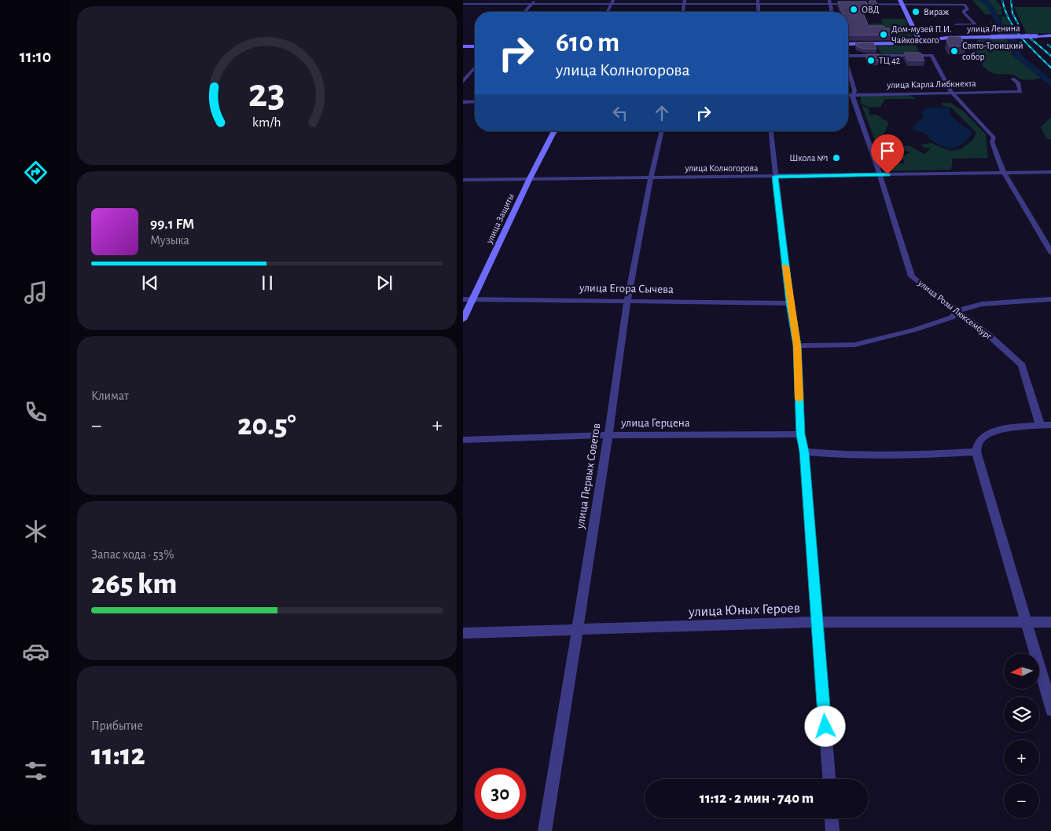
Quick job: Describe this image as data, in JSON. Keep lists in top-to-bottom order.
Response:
{
  "streets": {
    "street": [
      "улица Ленина",
      "улица Карла Либкнехта",
      "улица Колногорова",
      "улица Защиты",
      "улица Егора Сычева",
      "улица Розы Люксембург",
      "улица Герцена",
      "улица Первых Советов",
      "улица Юных Героев"
    ]
  },
  "crossings": [
    ["улица Карла Либкнехта", "улица Розы Люксембург"],
    ["улица Колногорова", "улица Защиты"],
    ["улица Колногорова", "улица Розы Люксембург"],
    ["улица Колногорова", "улица Первых Советов"],
    ["улица Защиты", "улица Егора Сычева"],
    ["улица Егора Сычева", "улица Первых Советов"],
    ["улица Герцена", "улица Первых Советов"],
    ["улица Первых Советов", "улица Юных Героев"]
  ],
  "places": [
    "ОВД",
    "Вираж",
    "Дом-музей П.И. Чайковского",
    "Свято-Троицкий собор",
    "ТЦ 42",
    "Школа №1"
  ],
  "north": "left",
  "page": {
    "tabs": "11:10",
    "turn": ["610 m", "улица Колногорова"],
    "song": ["99.1 FM", "Музыка"],
    "tile": [
      "Климат",
      ["Запас хода · 53%", "265 km"],
      ["Прибытие", "11:12"]
    ],
    "heat": ["−", "20.5°", "+"],
    "map_buttons": ["+", "−"],
    "limit": "30",
    "trip": "11:12 · 2 мин · 740 m",
    "gauge": ["23", "km/h"]
  }
}
